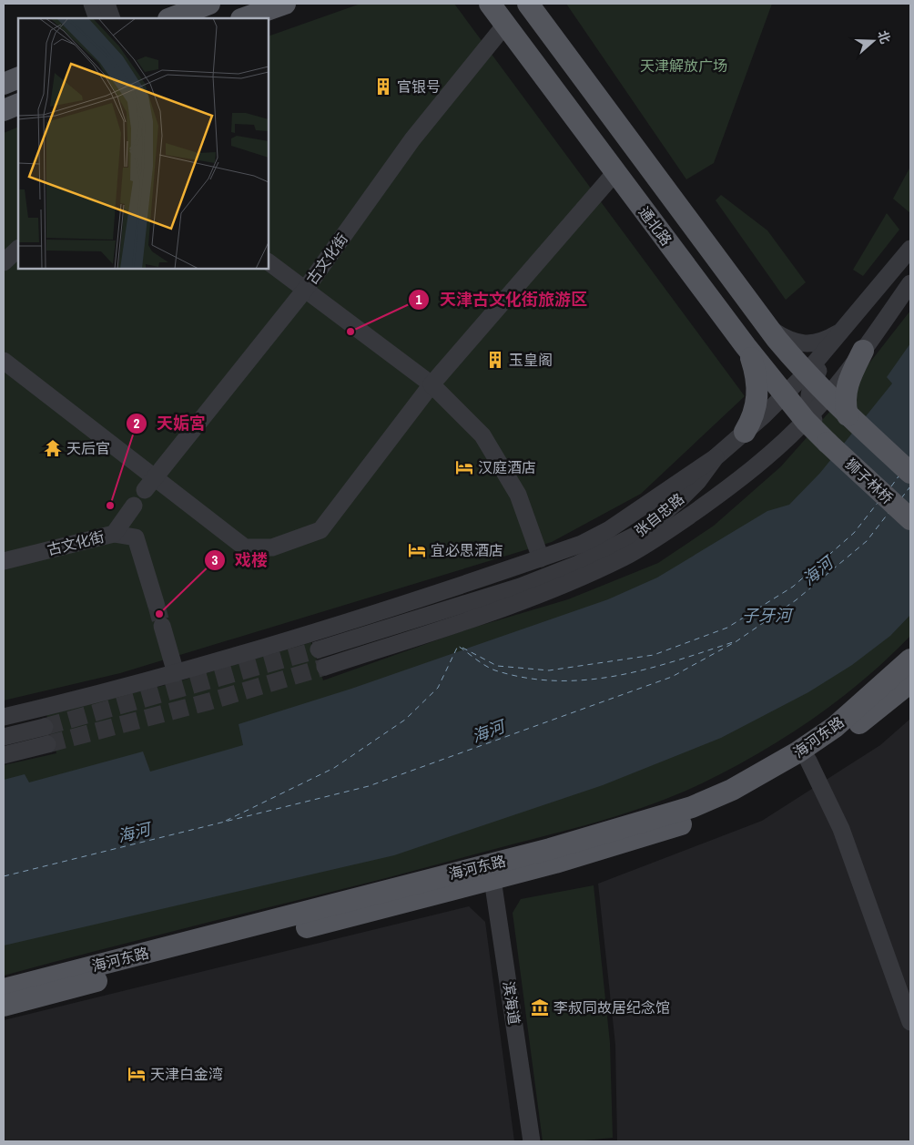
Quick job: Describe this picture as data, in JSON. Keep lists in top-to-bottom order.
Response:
{
  "streets": {
    "main road": ["通北路", "狮子林桥", "海河东路"],
    "street": ["古文化街", "张自忠路", "滨海道"]
  },
  "crossings": [
    ["通北路", "古文化街"],
    ["通北路", "狮子林桥"],
    ["通北路", "张自忠路"],
    ["海河东路", "滨海道"]
  ],
  "water": ["海河", "子牙河"],
  "parks": ["天津解放广场"],
  "places": {
    "building": ["官银号", "玉皇阁"],
    "other": ["天津古文化街旅游区", "天姤宮", "戏楼"],
    "temple": ["天后官"],
    "hotel": ["汉庭酒店", "宜必思酒店", "天津白金湾"],
    "museum": ["李叔同故居纪念馆"]
  },
  "north": "right"
}
